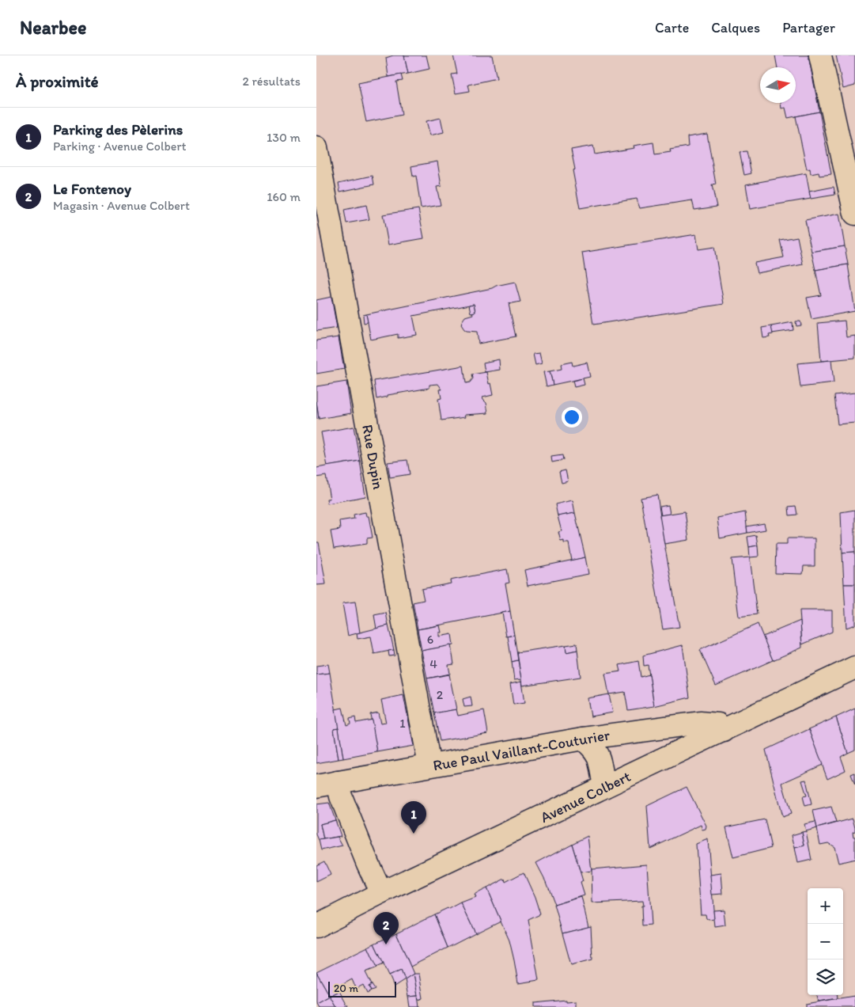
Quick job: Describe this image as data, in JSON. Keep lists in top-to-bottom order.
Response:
{
  "streets": {
    "street": ["Rue Dupin", "Rue Paul Vaillant-Couturier", "Avenue Colbert"]
  },
  "crossings": [
    ["Rue Dupin", "Rue Paul Vaillant-Couturier"],
    ["Rue Paul Vaillant-Couturier", "Avenue Colbert"]
  ],
  "house_numbers": [
    "6",
    "4",
    "2",
    "1"
  ],
  "scale_bar": "20 m",
  "north": "right",
  "page": {
    "header": "Nearbee",
    "nav": ["Carte", "Calques", "Partager"],
    "heading": ["À proximité", "2 résultats"],
    "list": [
      {
        "mark": "1",
        "name": "Parking des Pèlerins",
        "note": "Parking · Avenue Colbert",
        "value": "130 m"
      },
      {
        "mark": "2",
        "name": "Le Fontenoy",
        "note": "Magasin · Avenue Colbert",
        "value": "160 m"
      }
    ],
    "pins": ["1", "2"],
    "map_buttons": ["+", "−"],
    "scale": "20 m"
  }
}
